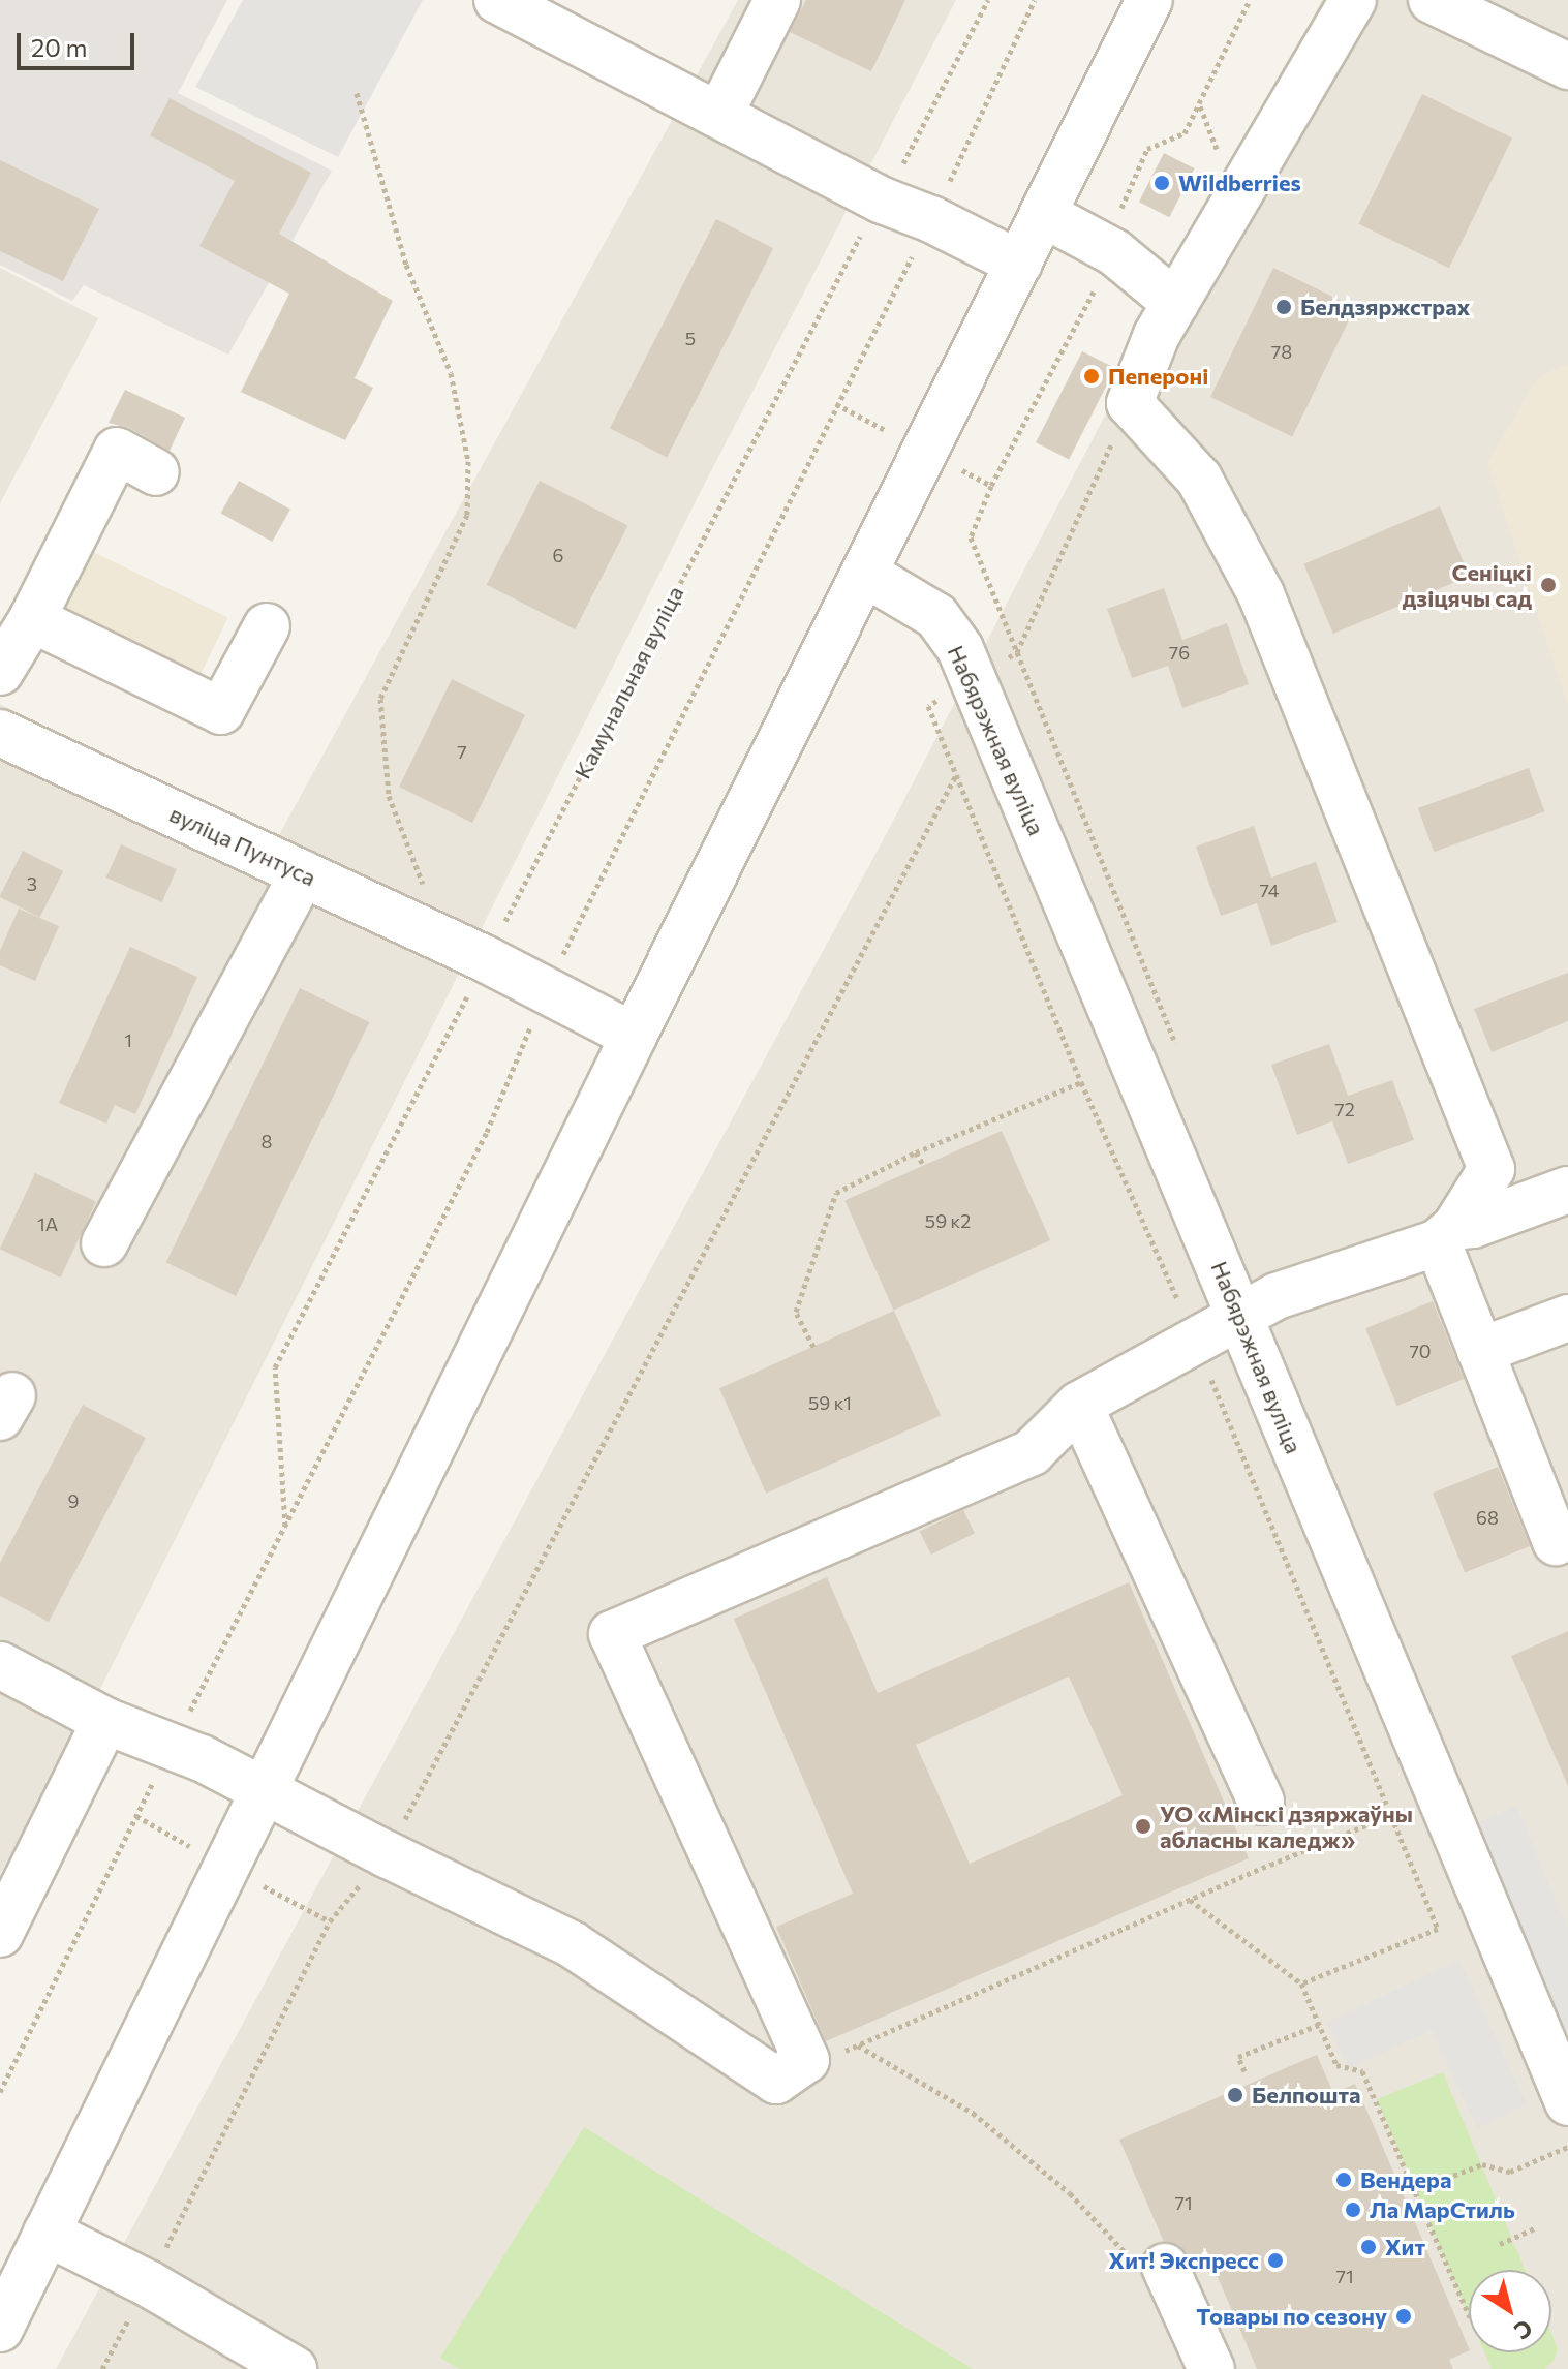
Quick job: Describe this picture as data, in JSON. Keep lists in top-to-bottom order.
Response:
{
  "streets": {
    "street": ["Набярэжная вуліца", "вуліца Пунтуса"],
    "path": ["Камунальная вуліца"]
  },
  "crossings": [
    ["Камунальная вуліца", "вуліца Пунтуса"]
  ],
  "places": [
    "Wildberries",
    "Белдзяржстрах",
    "Пепероні",
    "Сеніцкі дзіцячы сад",
    "УО «Мінскі дзяржаўны абласны каледж»",
    "Белпошта",
    "Вендера",
    "Ла МарСтиль",
    "Хит",
    "Хит! Экспресс",
    "Товары по сезону"
  ],
  "house_numbers": [
    "5",
    "78",
    "6",
    "76",
    "7",
    "3",
    "74",
    "1",
    "72",
    "8",
    "59 к2",
    "1А",
    "70",
    "59 к1",
    "9",
    "68",
    "71",
    "71"
  ],
  "scale_bar": "20 m",
  "north": "bottom right"
}
